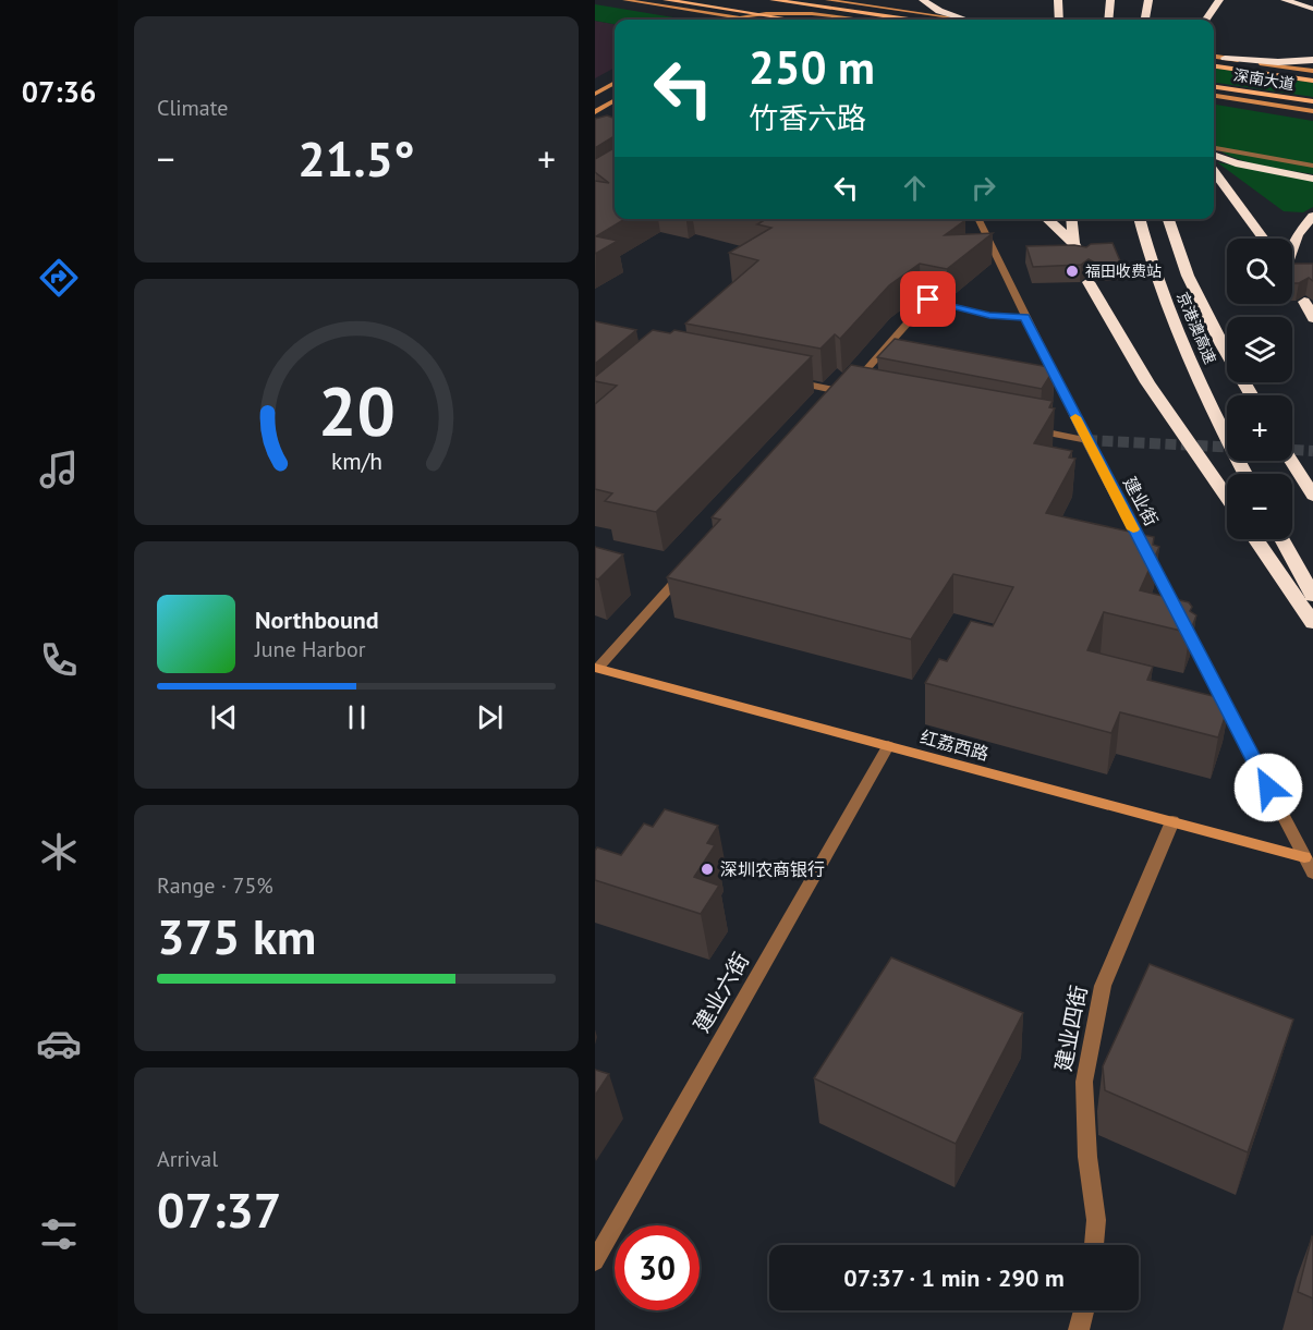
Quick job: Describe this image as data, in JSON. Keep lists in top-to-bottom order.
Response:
{
  "streets": {
    "highway": ["京港澳高速"],
    "main road": ["深南大道", "红荔西路"],
    "street": ["建业街", "建业六街", "建业四街"]
  },
  "crossings": [
    ["建业街", "红荔西路"],
    ["红荔西路", "建业六街"],
    ["红荔西路", "建业四街"]
  ],
  "places": ["福田收费站", "深圳农商银行"],
  "page": {
    "tabs": "07:36",
    "tile": [
      "Climate",
      ["Range · 75%", "375 km"],
      ["Arrival", "07:37"]
    ],
    "turn": ["250 m", "竹香六路"],
    "heat": ["−", "21.5°", "+"],
    "map_buttons": ["+", "−"],
    "song": ["Northbound", "June Harbor"],
    "limit": "30",
    "trip": "07:37 · 1 min · 290 m",
    "gauge": ["20", "km/h"]
  }
}
